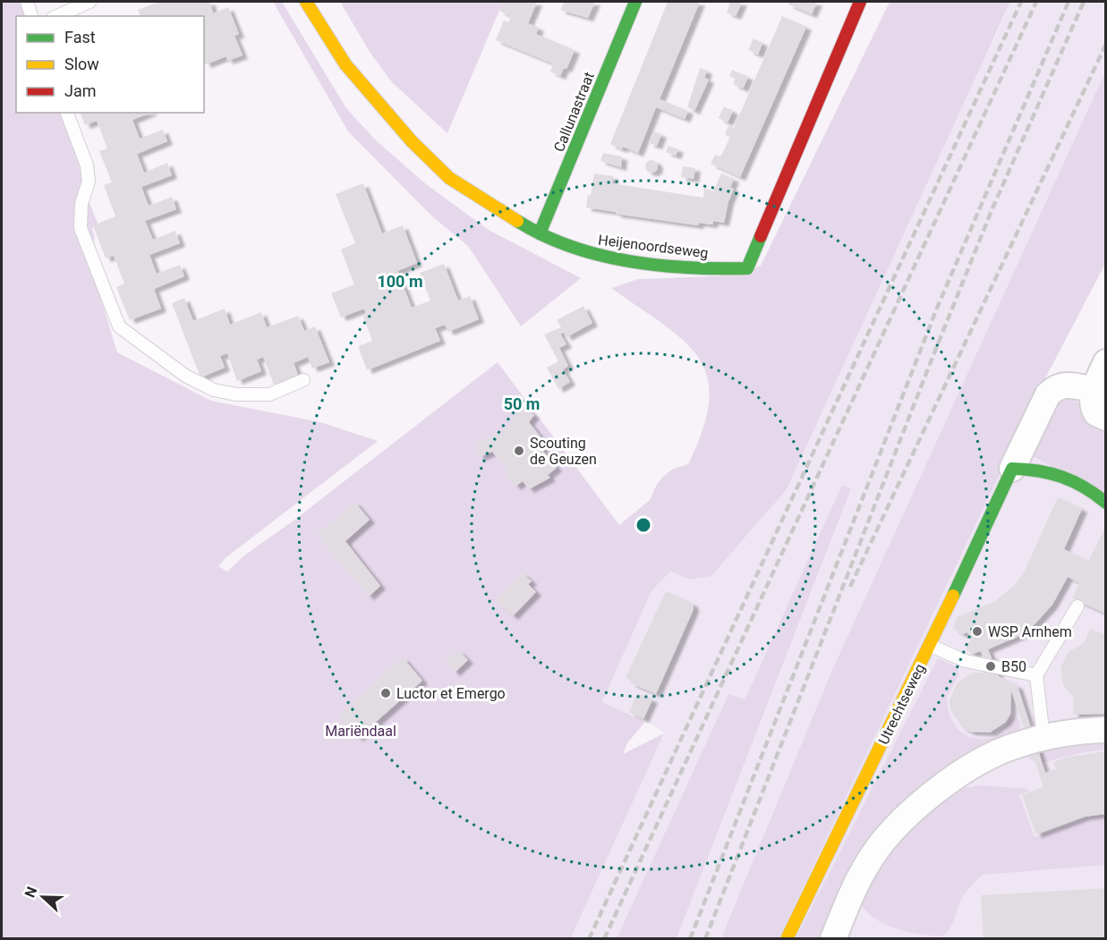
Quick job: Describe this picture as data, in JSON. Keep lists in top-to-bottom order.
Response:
{
  "streets": {
    "street": ["Callunastraat", "Heijenoordseweg", "Utrechtseweg"]
  },
  "crossings": [
    ["Callunastraat", "Heijenoordseweg"]
  ],
  "parks": ["Mariëndaal"],
  "places": [
    "Scouting de Geuzen",
    "WSP Arnhem",
    "B50",
    "Luctor et Emergo"
  ],
  "legend": ["Fast", "Slow", "Jam"],
  "north": "left",
  "rings": ["100 m", "50 m"]
}
